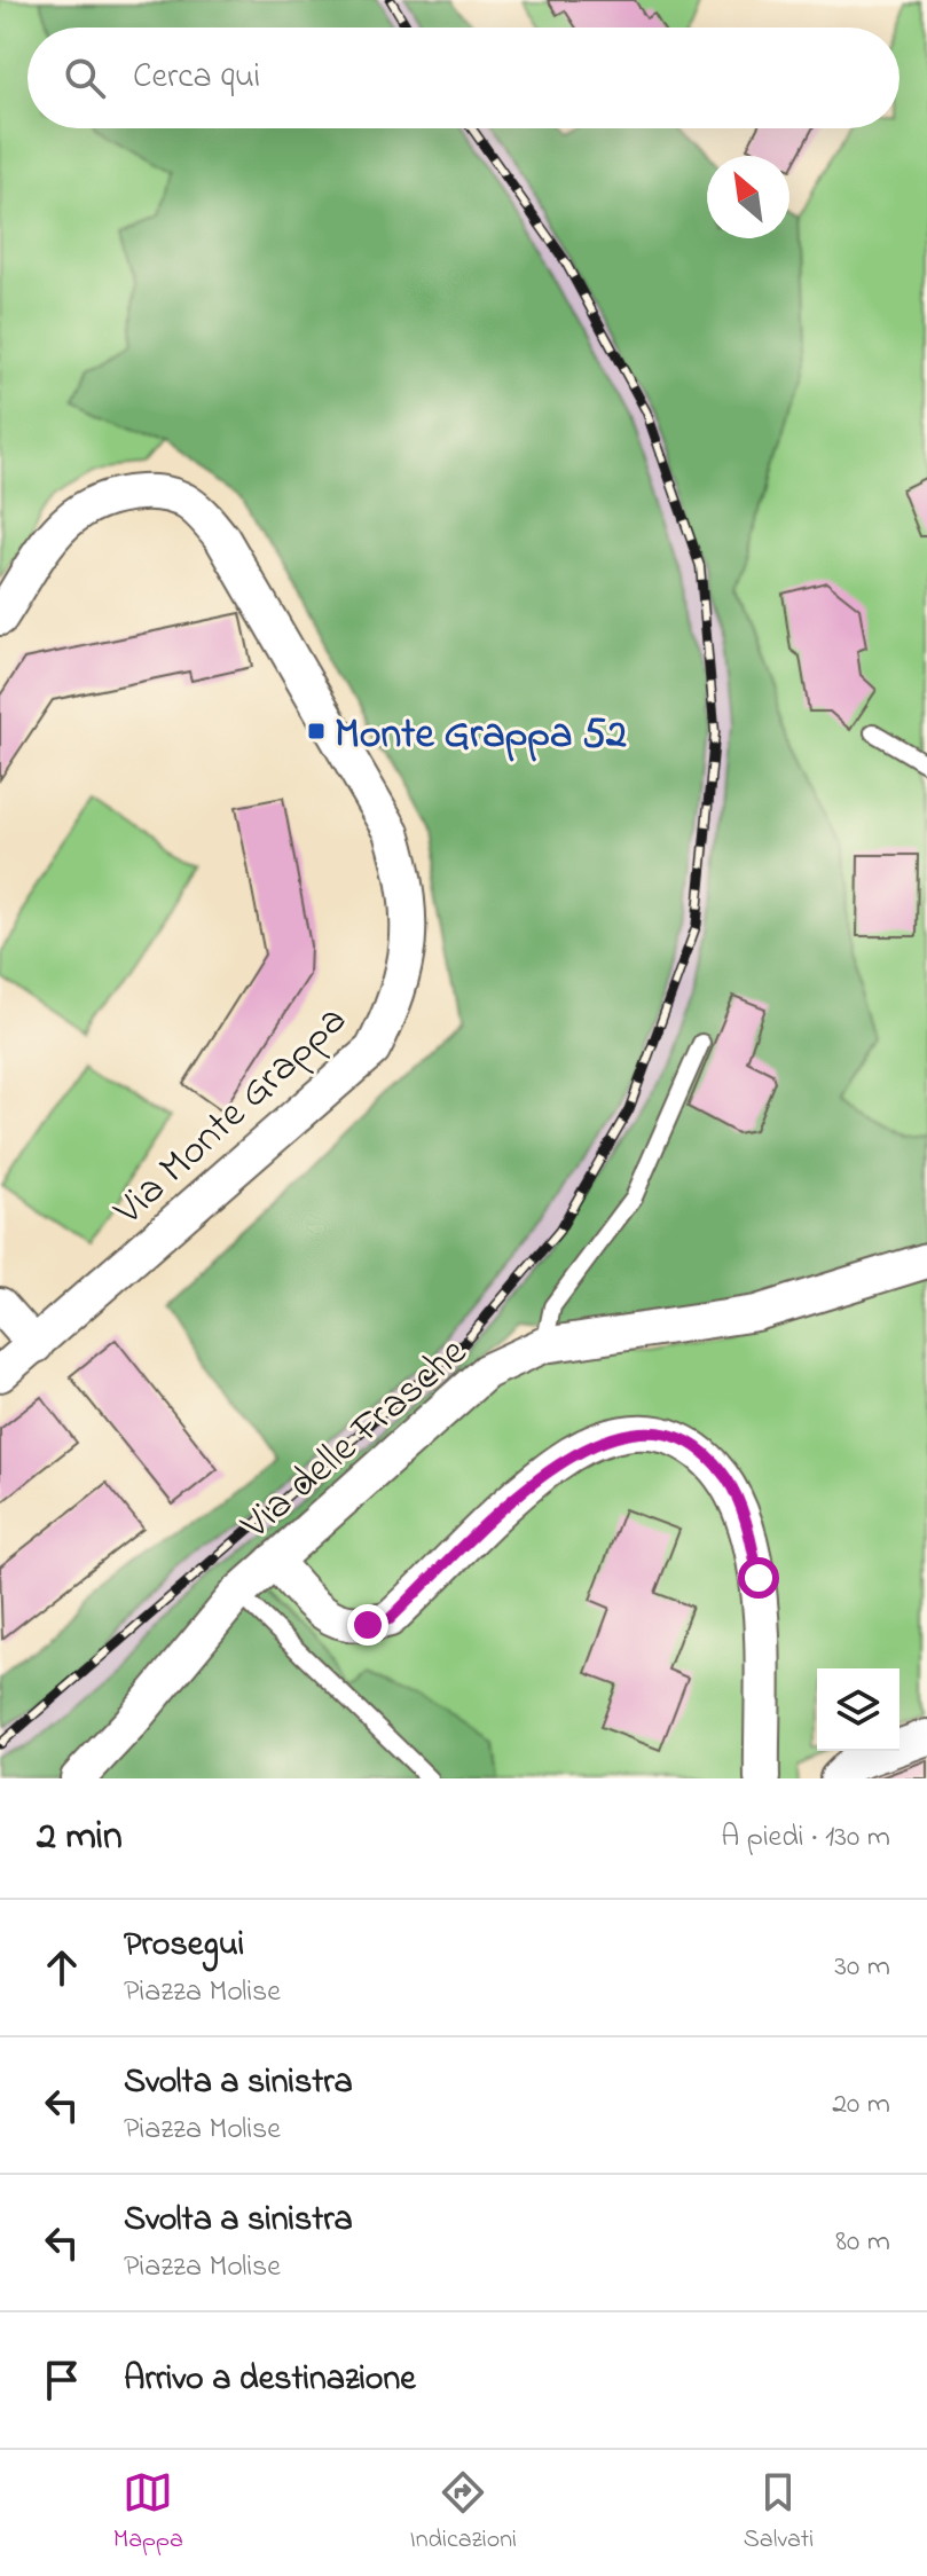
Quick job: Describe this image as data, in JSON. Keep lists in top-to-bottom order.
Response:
{
  "streets": {
    "street": ["Via Monte Grappa", "Via delle Frasche"]
  },
  "places": {
    "transit": ["Monte Grappa 52"]
  },
  "north": "top left",
  "page": {
    "search": "Cerca qui",
    "heading": ["2 min", "A piedi · 130 m"],
    "list": [
      ["Prosegui", "Piazza Molise", "30 m"],
      ["Svolta a sinistra", "Piazza Molise", "20 m"],
      ["Svolta a sinistra", "Piazza Molise", "80 m"],
      "Arrivo a destinazione"
    ],
    "nav": ["Mappa", "Indicazioni", "Salvati"]
  }
}
